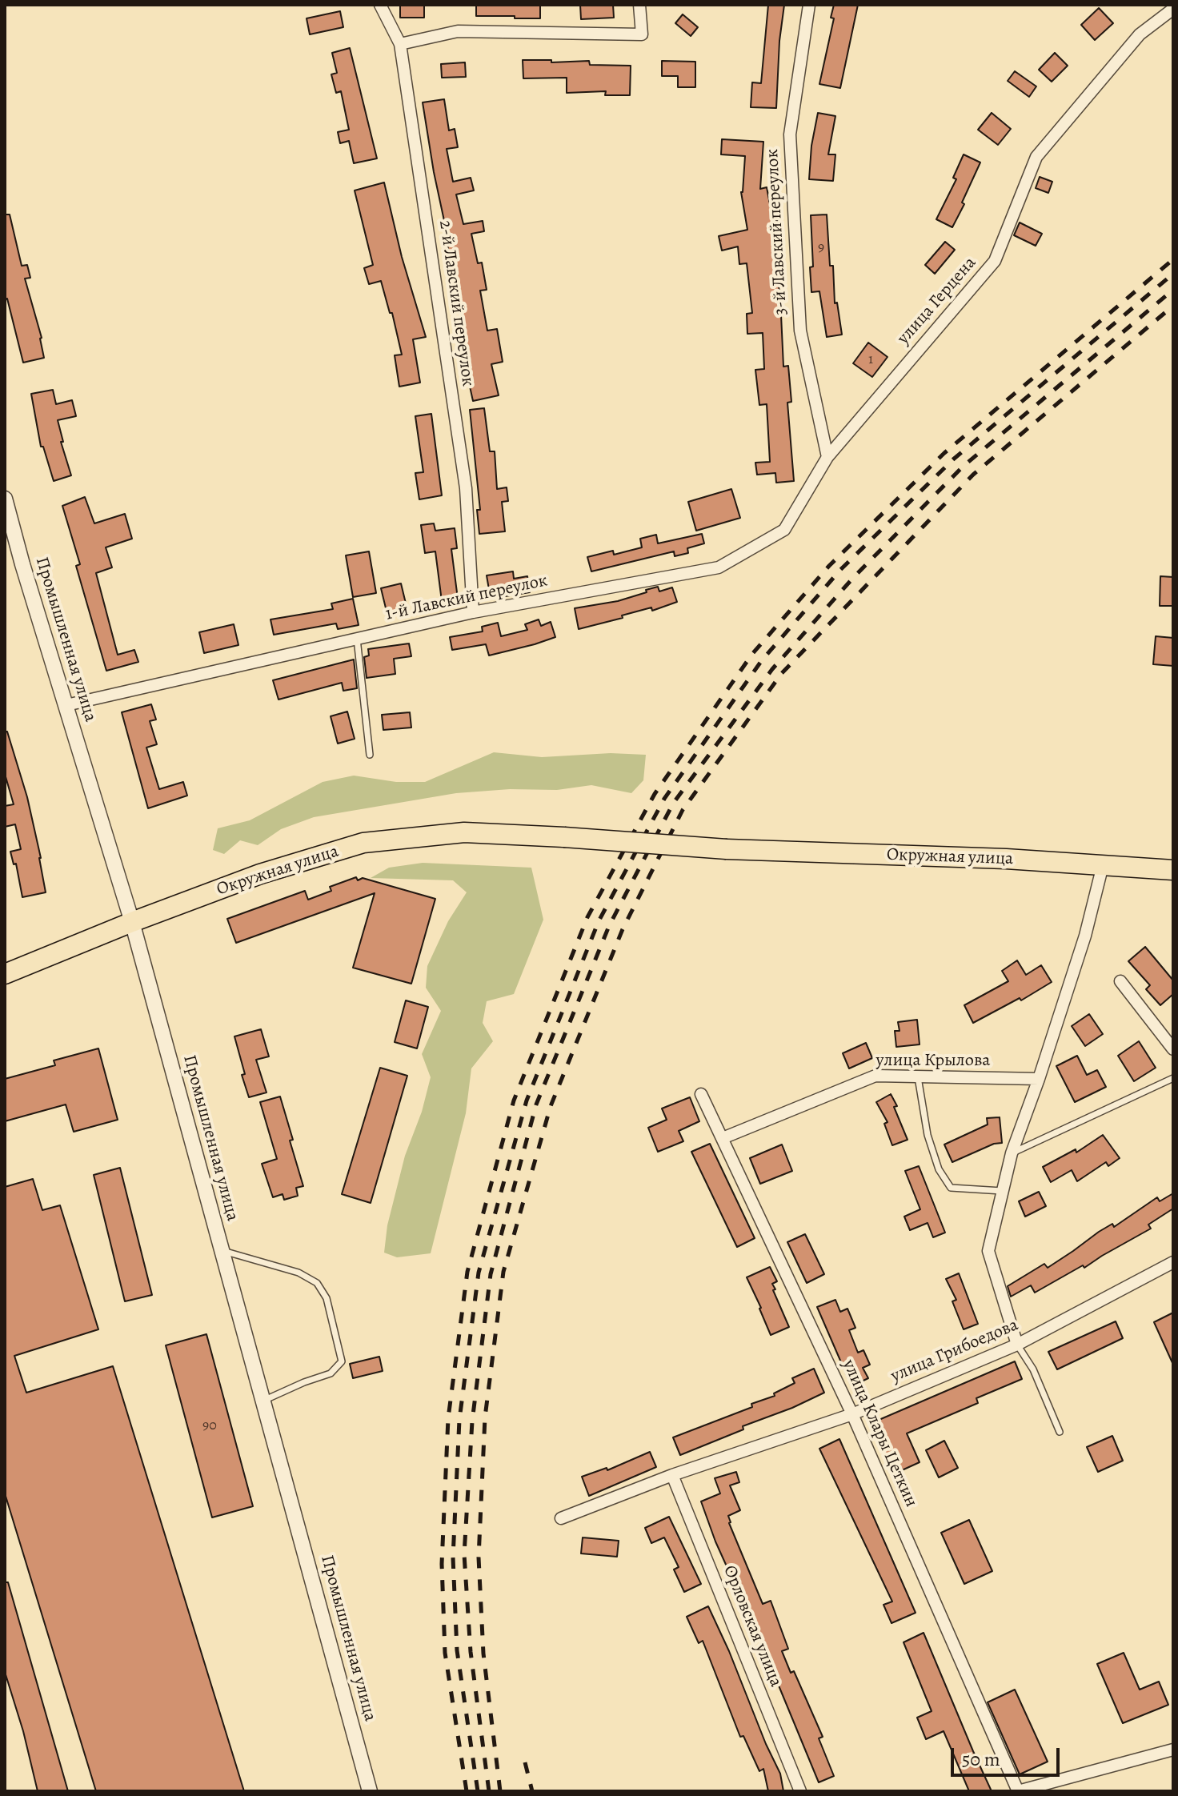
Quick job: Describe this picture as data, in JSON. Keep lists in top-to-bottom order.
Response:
{
  "streets": {
    "highway": ["Окружная улица"],
    "street": [
      "3-й Лавский переулок",
      "улица Герцена",
      "2-й Лавский переулок",
      "1-й Лавский переулок",
      "Промышленная улица",
      "улица Крылова",
      "улица Грибоедова",
      "улица Клары Цеткин",
      "Орловская улица"
    ]
  },
  "crossings": [
    ["3-й Лавский переулок", "улица Герцена"],
    ["3-й Лавский переулок", "1-й Лавский переулок"],
    ["улица Герцена", "1-й Лавский переулок"],
    ["2-й Лавский переулок", "1-й Лавский переулок"],
    ["1-й Лавский переулок", "Промышленная улица"],
    ["Промышленная улица", "Окружная улица"],
    ["улица Крылова", "улица Клары Цеткин"],
    ["улица Грибоедова", "улица Клары Цеткин"],
    ["улица Грибоедова", "Орловская улица"]
  ],
  "house_numbers": ["9", "1", "90"],
  "scale_bar": "50 m"
}
